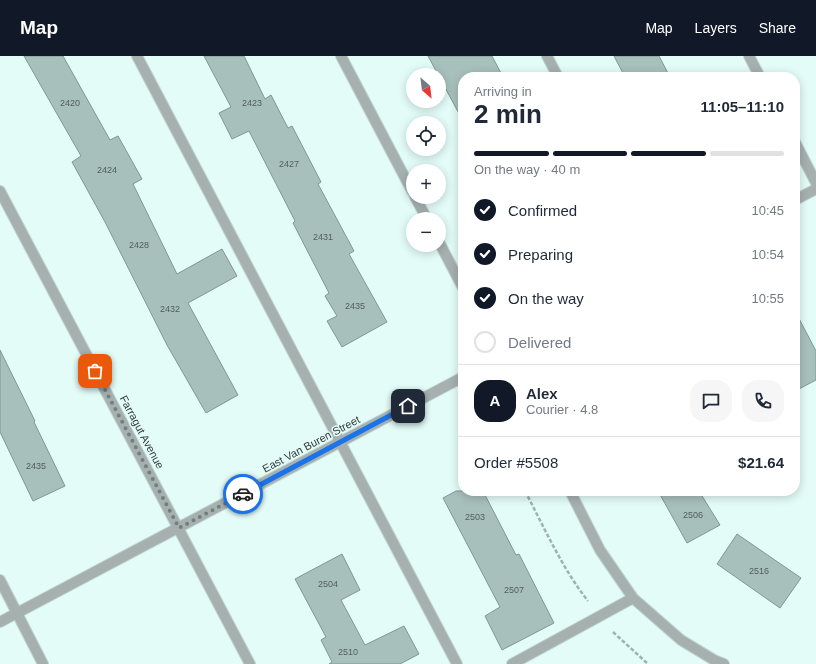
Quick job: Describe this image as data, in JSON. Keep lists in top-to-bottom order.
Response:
{
  "streets": {
    "street": ["Farragut Avenue", "East Van Buren Street"]
  },
  "crossings": [
    ["Farragut Avenue", "East Van Buren Street"]
  ],
  "house_numbers": [
    "2420",
    "2423",
    "2427",
    "2424",
    "2431",
    "2428",
    "2435",
    "2432",
    "2435",
    "2506",
    "2503",
    "2516",
    "2504",
    "2507",
    "2510"
  ],
  "north": "bottom right",
  "page": {
    "header": "Map",
    "nav": ["Map", "Layers", "Share"],
    "map_buttons": ["+", "−"],
    "heading": ["2 min", "Arriving in", "11:05–11:10"],
    "panel": [
      "Alex",
      "Courier · 4.8",
      "Order #5508",
      "$21.64"
    ],
    "bar": "On the way · 40 m",
    "list": [
      ["Confirmed", "10:45"],
      ["Preparing", "10:54"],
      ["On the way", "10:55"],
      "Delivered"
    ],
    "round": "A"
  }
}
